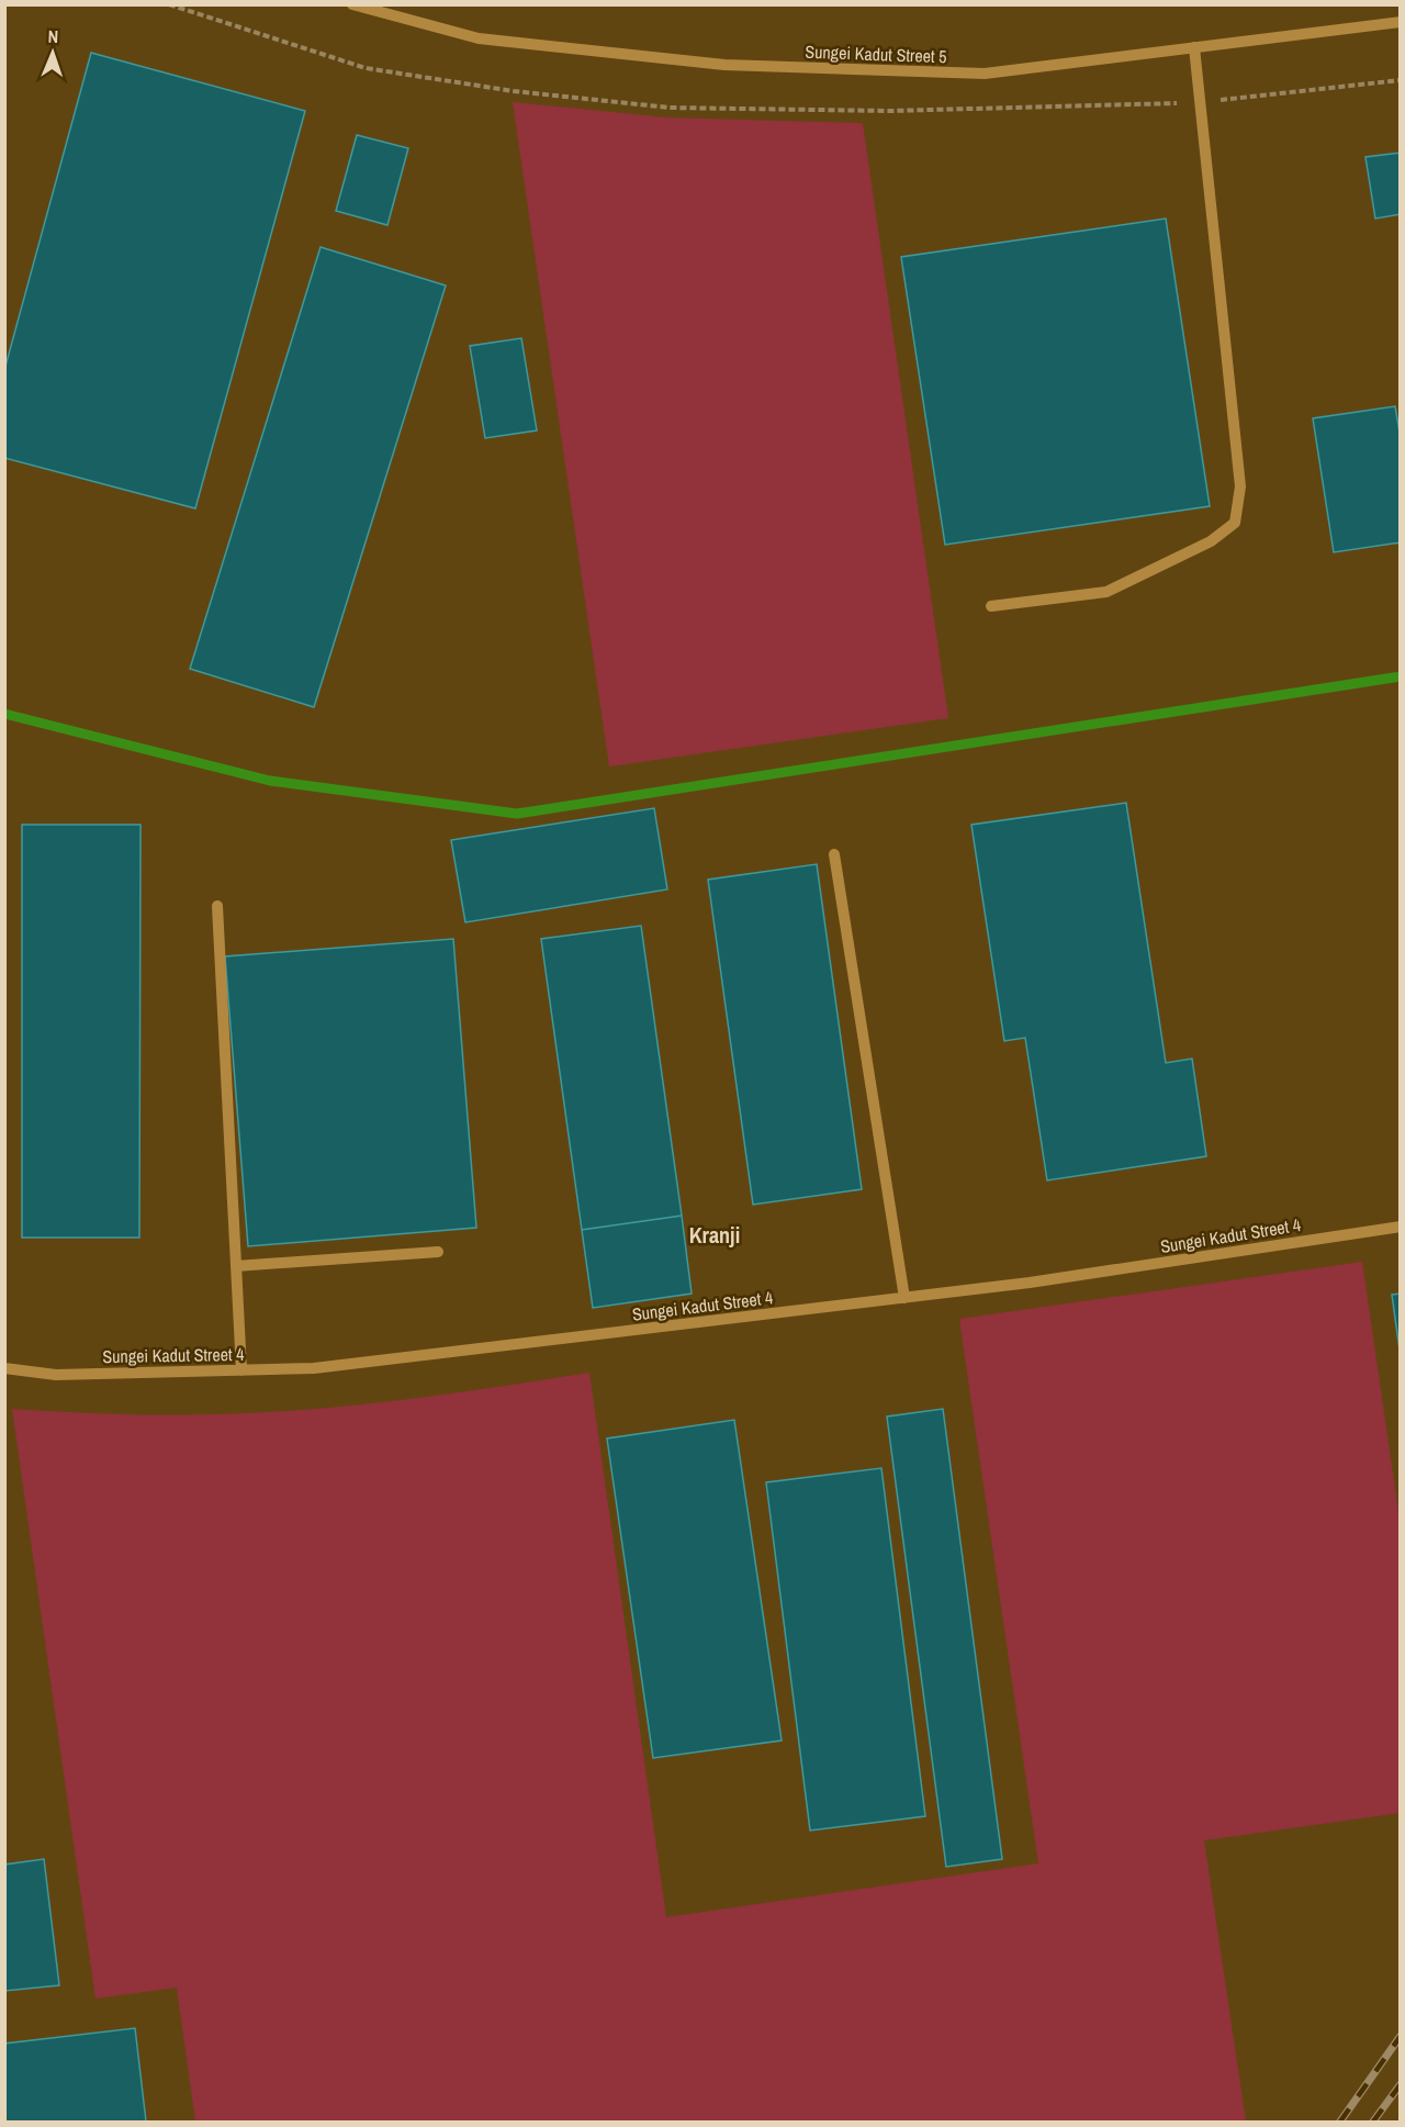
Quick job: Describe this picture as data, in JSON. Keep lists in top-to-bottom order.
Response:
{
  "streets": {
    "street": ["Sungei Kadut Street 5", "Sungei Kadut Street 4"]
  },
  "districts": ["Kranji"],
  "north": "top"
}
